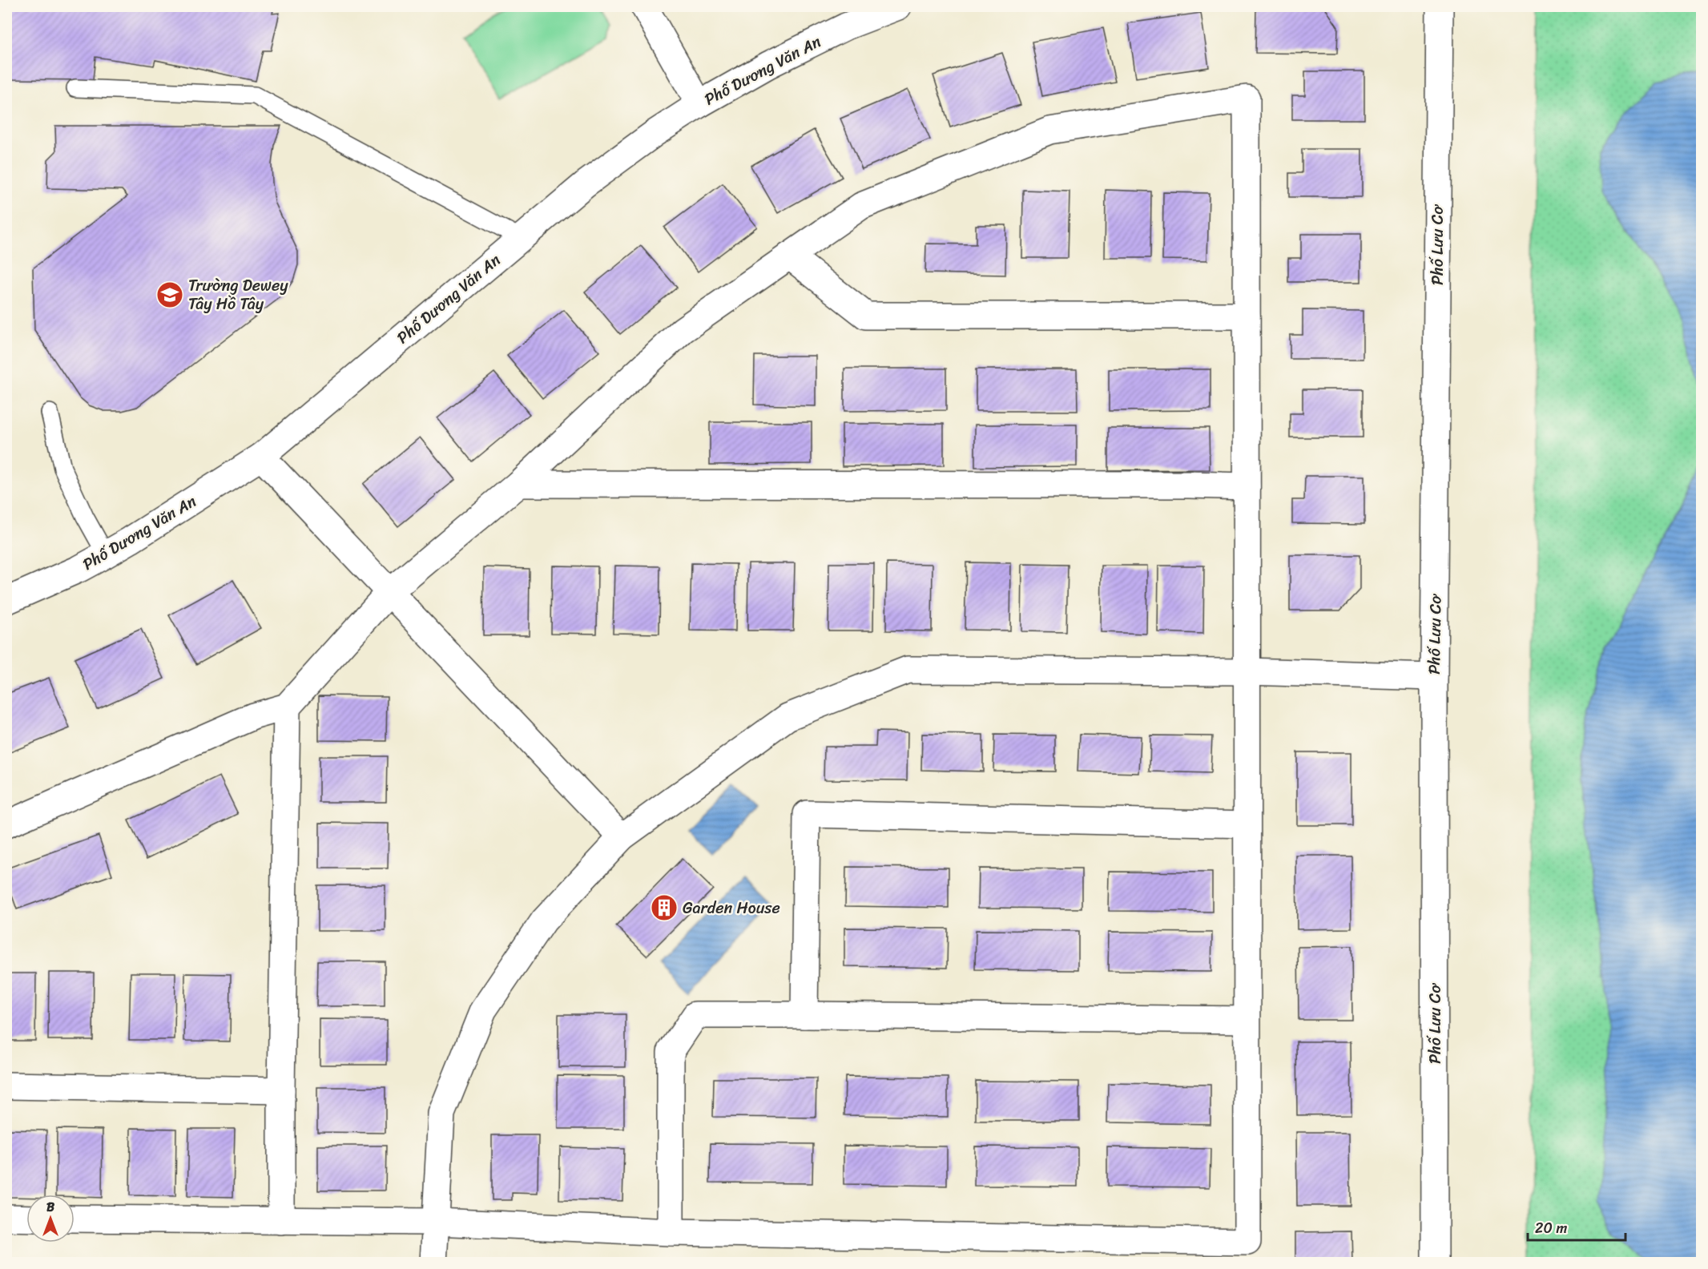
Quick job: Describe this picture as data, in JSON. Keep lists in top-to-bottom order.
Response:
{
  "streets": {
    "street": ["Phố Dương Văn An", "Phố Lưu Cơ"]
  },
  "places": {
    "school or university": ["Trường Dewey Tây Hồ Tây"],
    "building": ["Garden House"]
  },
  "scale_bar": "20 m",
  "north": "top"
}
